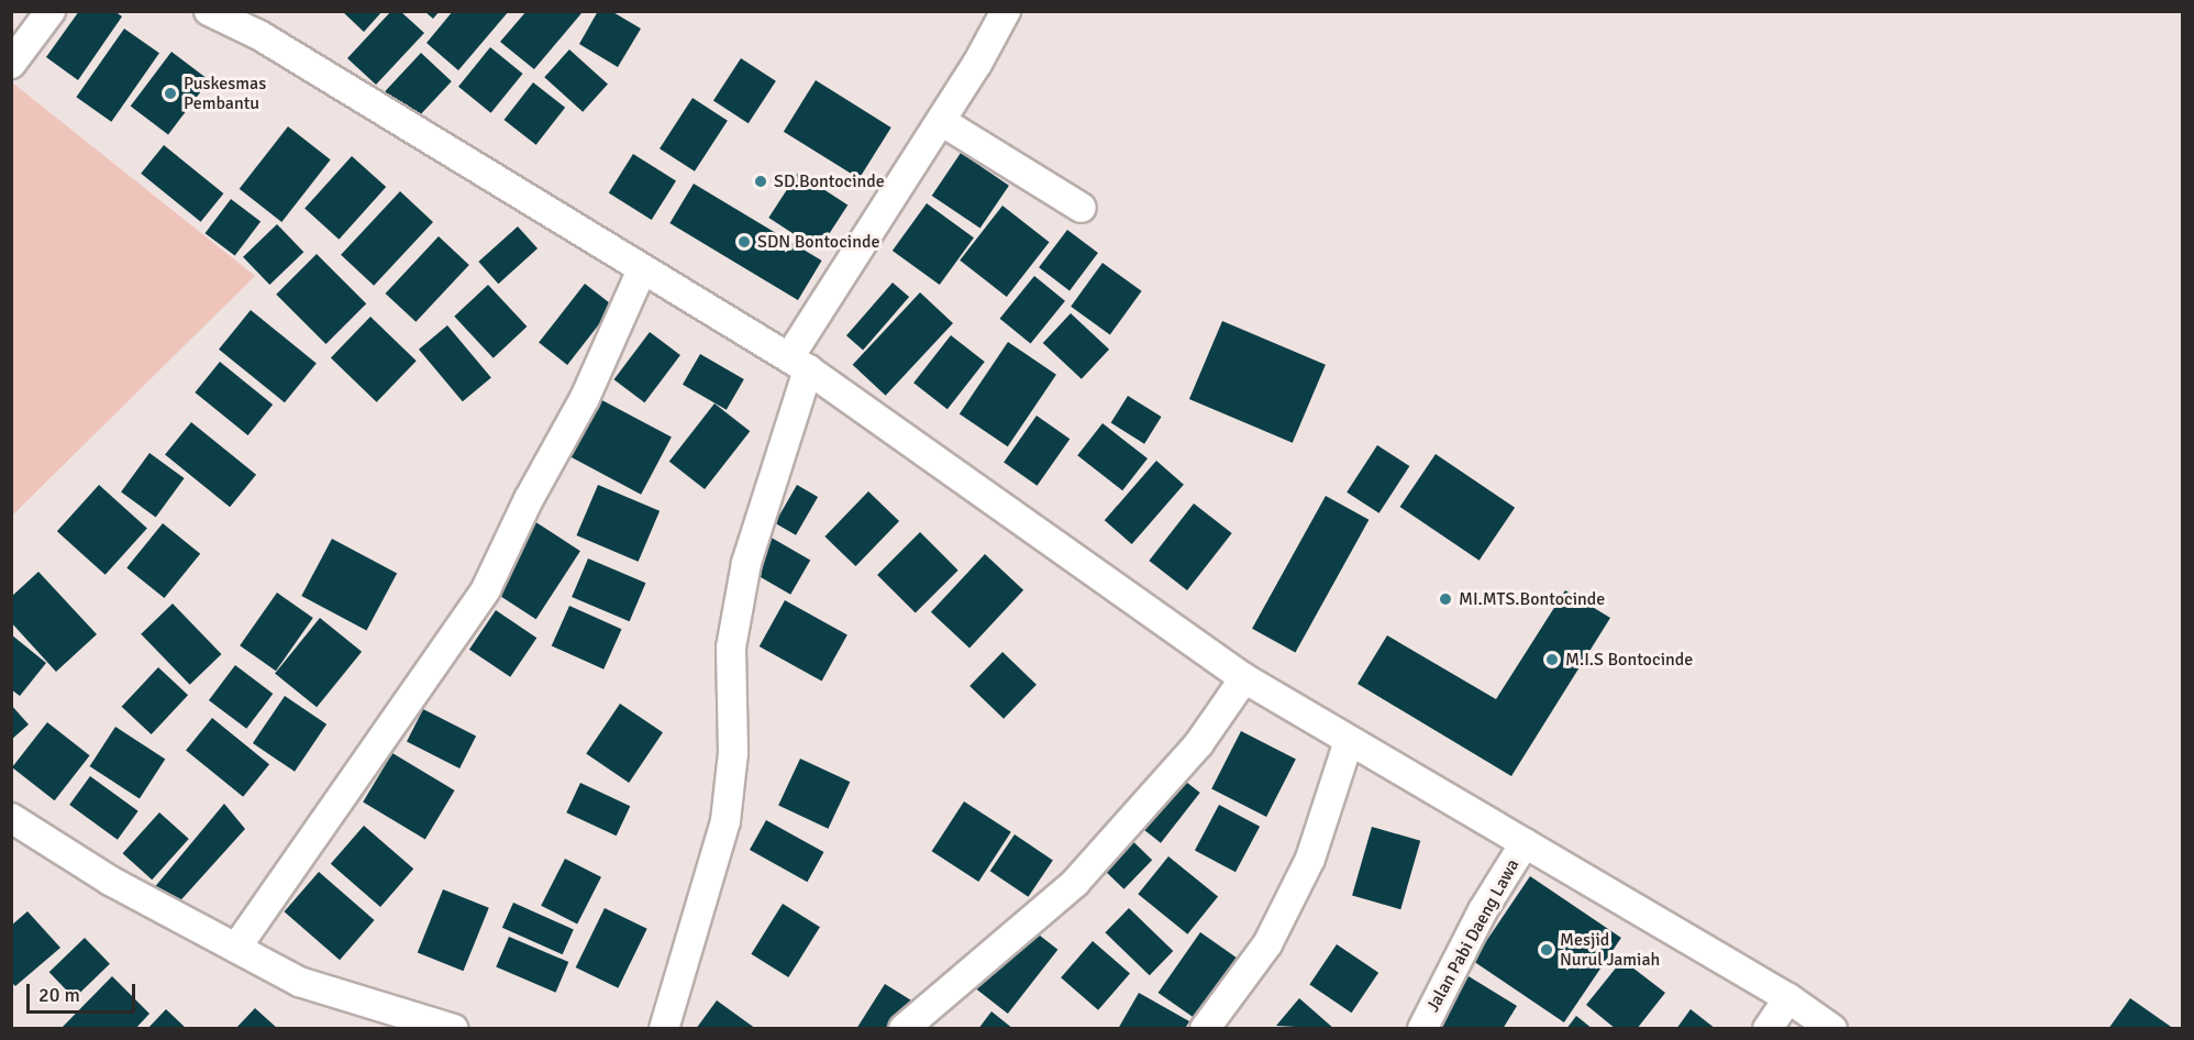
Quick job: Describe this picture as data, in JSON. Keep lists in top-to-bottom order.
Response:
{
  "streets": {
    "street": ["Jalan Pabi Daeng Lawa"]
  },
  "places": [
    "Puskesmas Pembantu",
    "SD.Bontocinde",
    "SDN Bontocinde",
    "MI.MTS.Bontocinde",
    "M.I.S Bontocinde",
    "Mesjid Nurul Jamiah"
  ],
  "scale_bar": "20 m"
}
